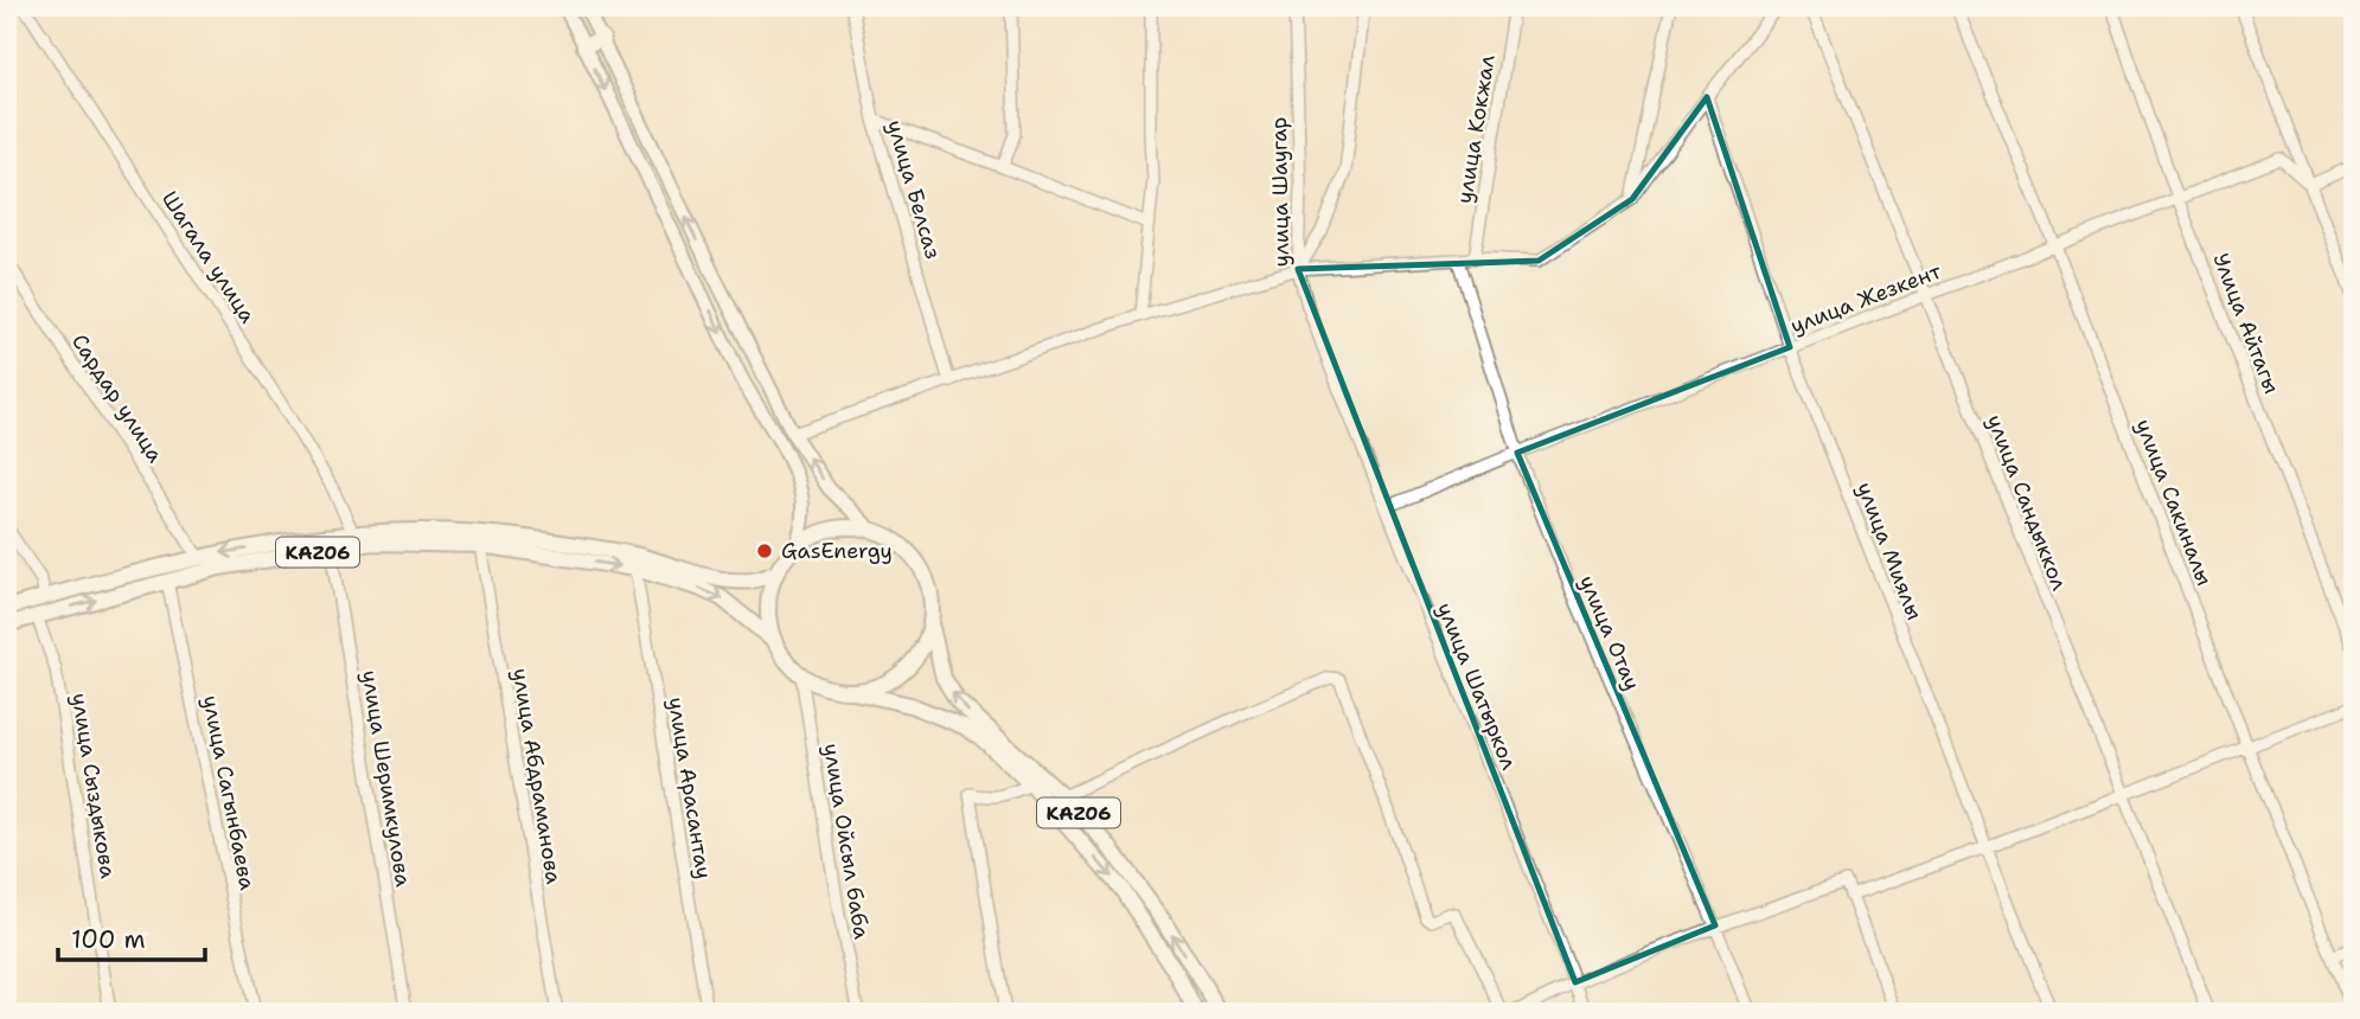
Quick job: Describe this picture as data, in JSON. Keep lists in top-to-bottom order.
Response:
{
  "streets": {
    "highway": ["KАZ06"],
    "street": [
      "улица Кокжал",
      "улица Белсаз",
      "улица Шаугар",
      "Шагала улица",
      "улица Жезкент",
      "Улица Айтагы",
      "Сардар улица",
      "улица Сандыккол",
      "улица Сакиналы",
      "улица Миялы",
      "улица Отау",
      "улица Шатыркол",
      "улица Абдраманова",
      "улица Шеримкулова",
      "улица Сыздыкова",
      "улица Арасантау",
      "улица Сагынбаева",
      "улица Ойсыл баба"
    ]
  },
  "crossings": [
    ["улица Шаугар", "улица Шатыркол"],
    ["Шагала улица", "KАZ06"],
    ["улица Жезкент", "Улица Айтагы"],
    ["улица Жезкент", "улица Сандыккол"],
    ["улица Жезкент", "улица Сакиналы"],
    ["улица Жезкент", "улица Миялы"],
    ["улица Жезкент", "улица Отау"],
    ["улица Жезкент", "улица Шатыркол"],
    ["Сардар улица", "KАZ06"],
    ["KАZ06", "улица Абдраманова"],
    ["KАZ06", "улица Шеримкулова"],
    ["KАZ06", "улица Сыздыкова"],
    ["KАZ06", "улица Арасантау"],
    ["KАZ06", "улица Сагынбаева"],
    ["KАZ06", "улица Ойсыл баба"]
  ],
  "places": ["GasEnergy"],
  "scale_bar": "100 m"
}
